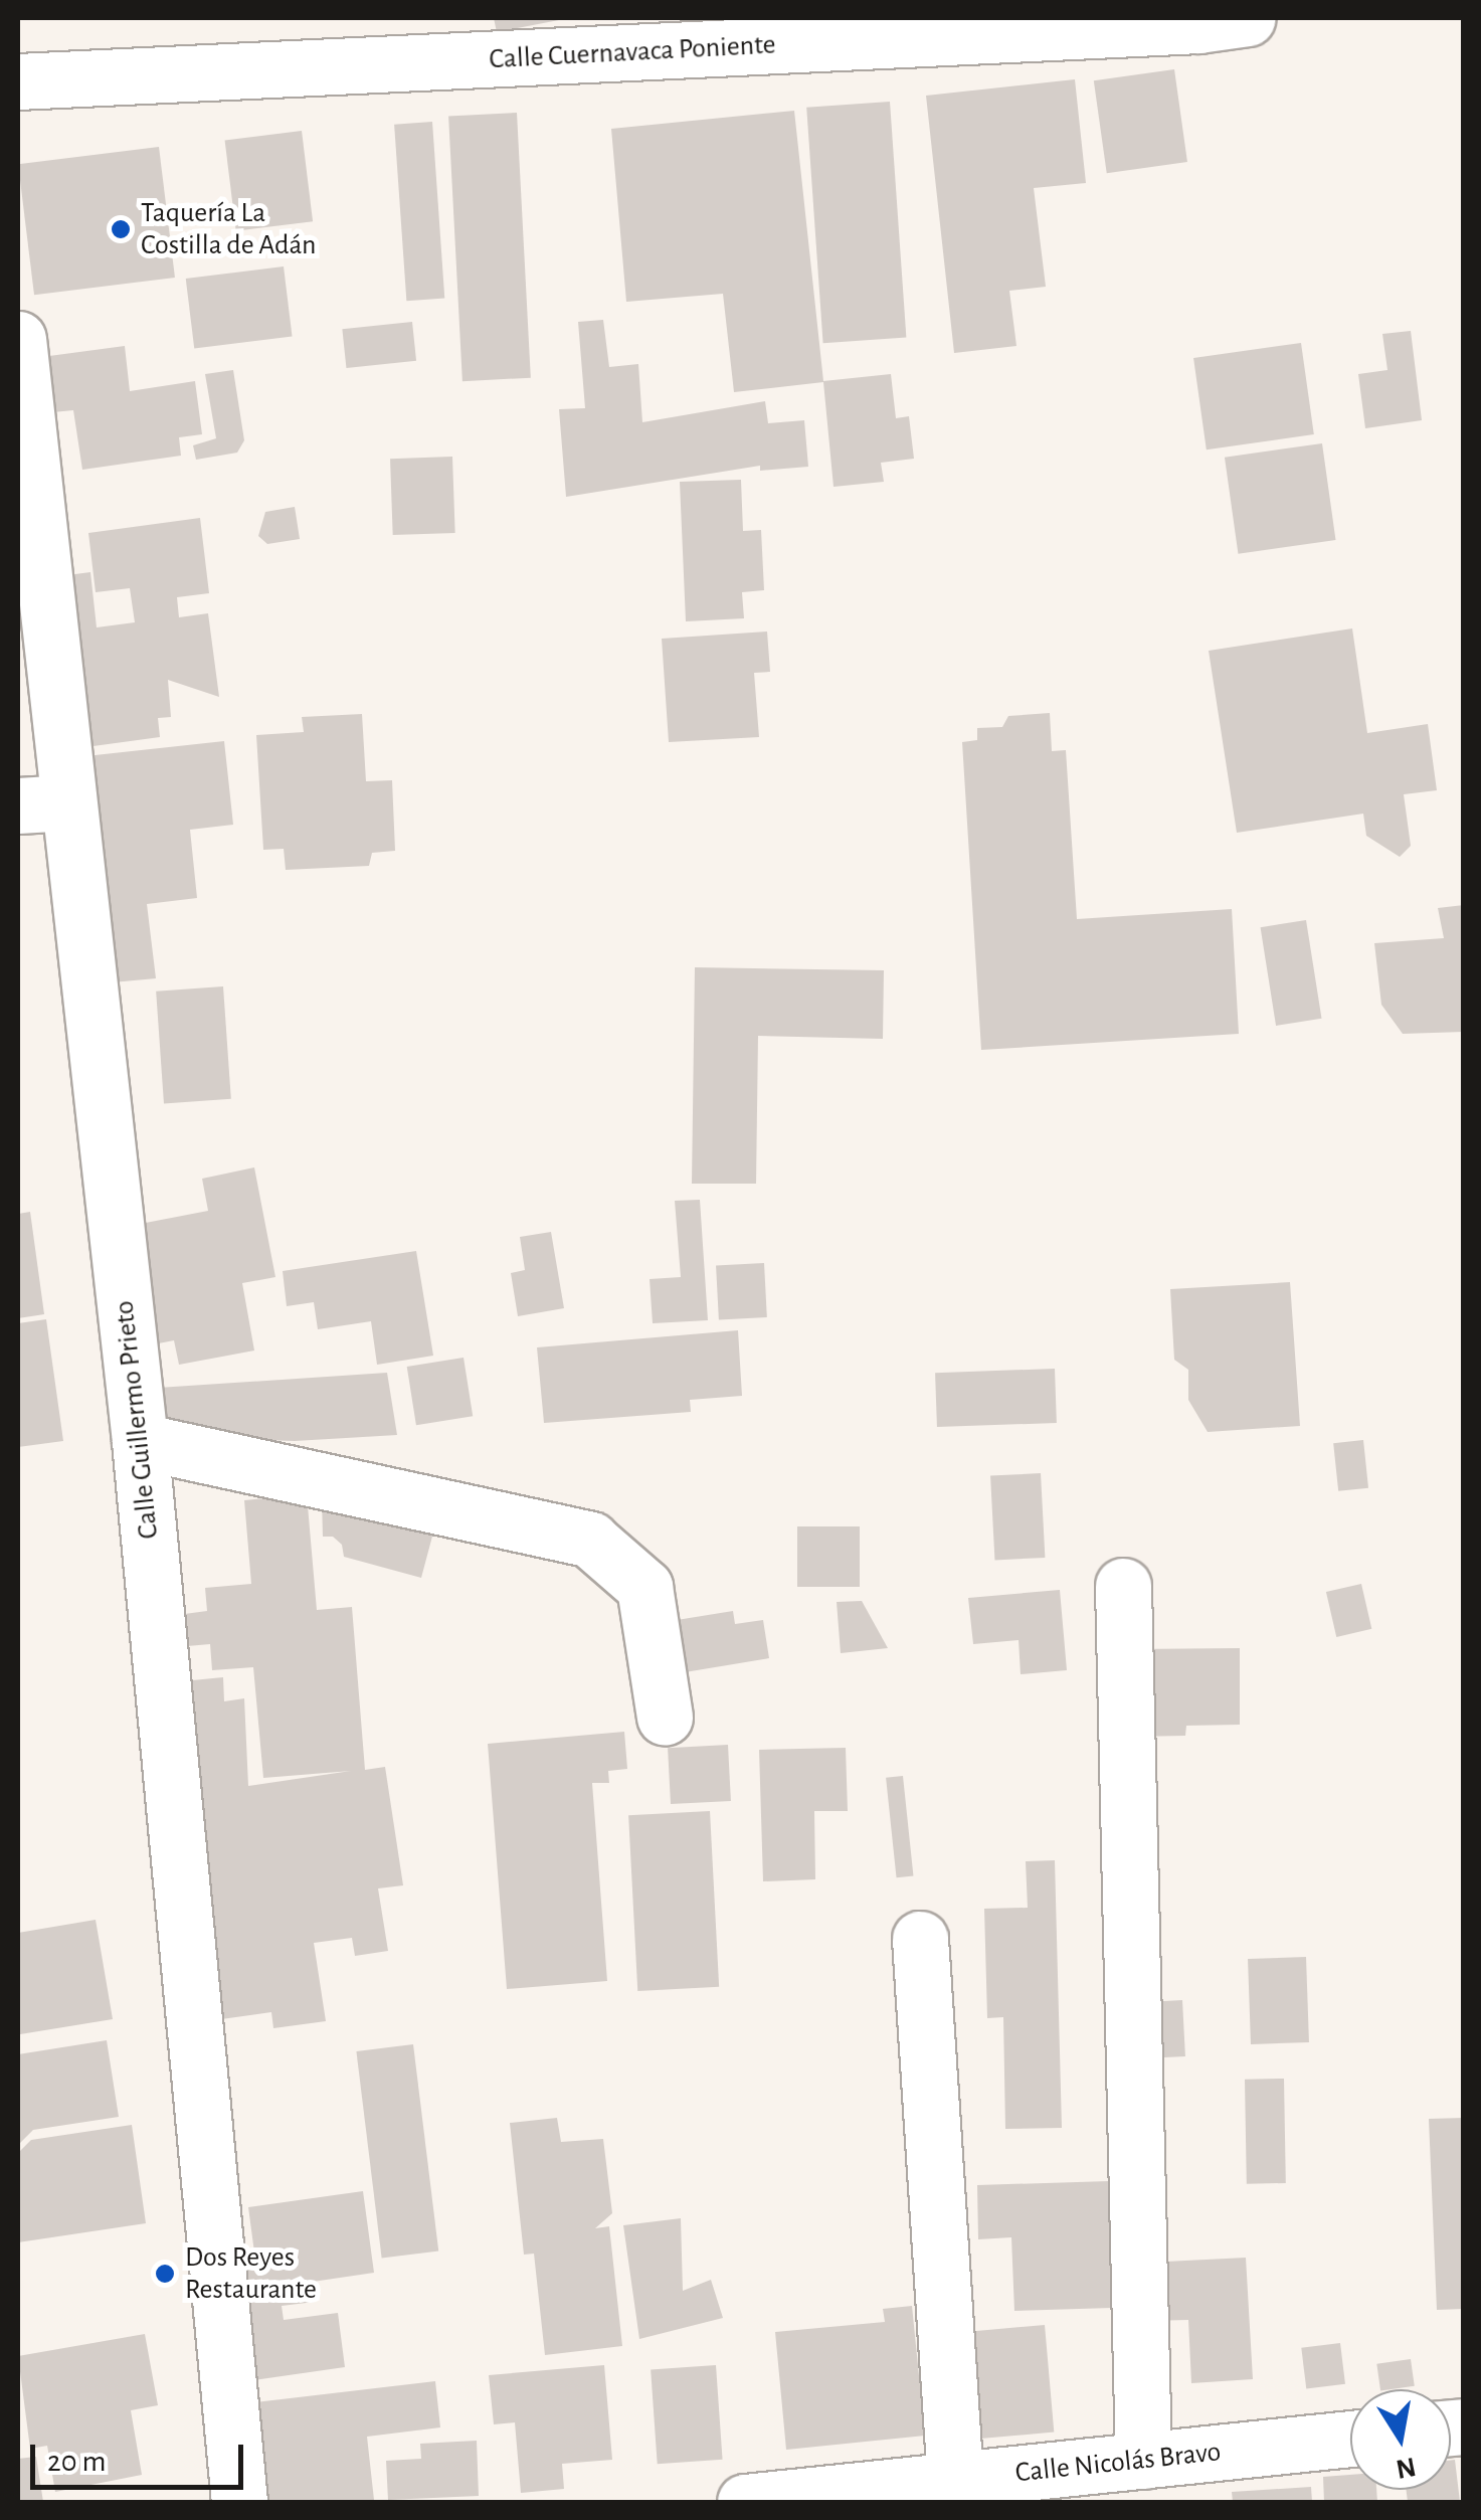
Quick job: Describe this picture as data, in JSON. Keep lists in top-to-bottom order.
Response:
{
  "streets": {
    "street": ["Calle Cuernavaca Poniente", "Calle Guillermo Prieto", "Calle Nicolás Bravo"]
  },
  "places": ["Taquería La Costilla de Adán", "Dos Reyes Restaurante"],
  "scale_bar": "20 m",
  "north": "bottom"
}
